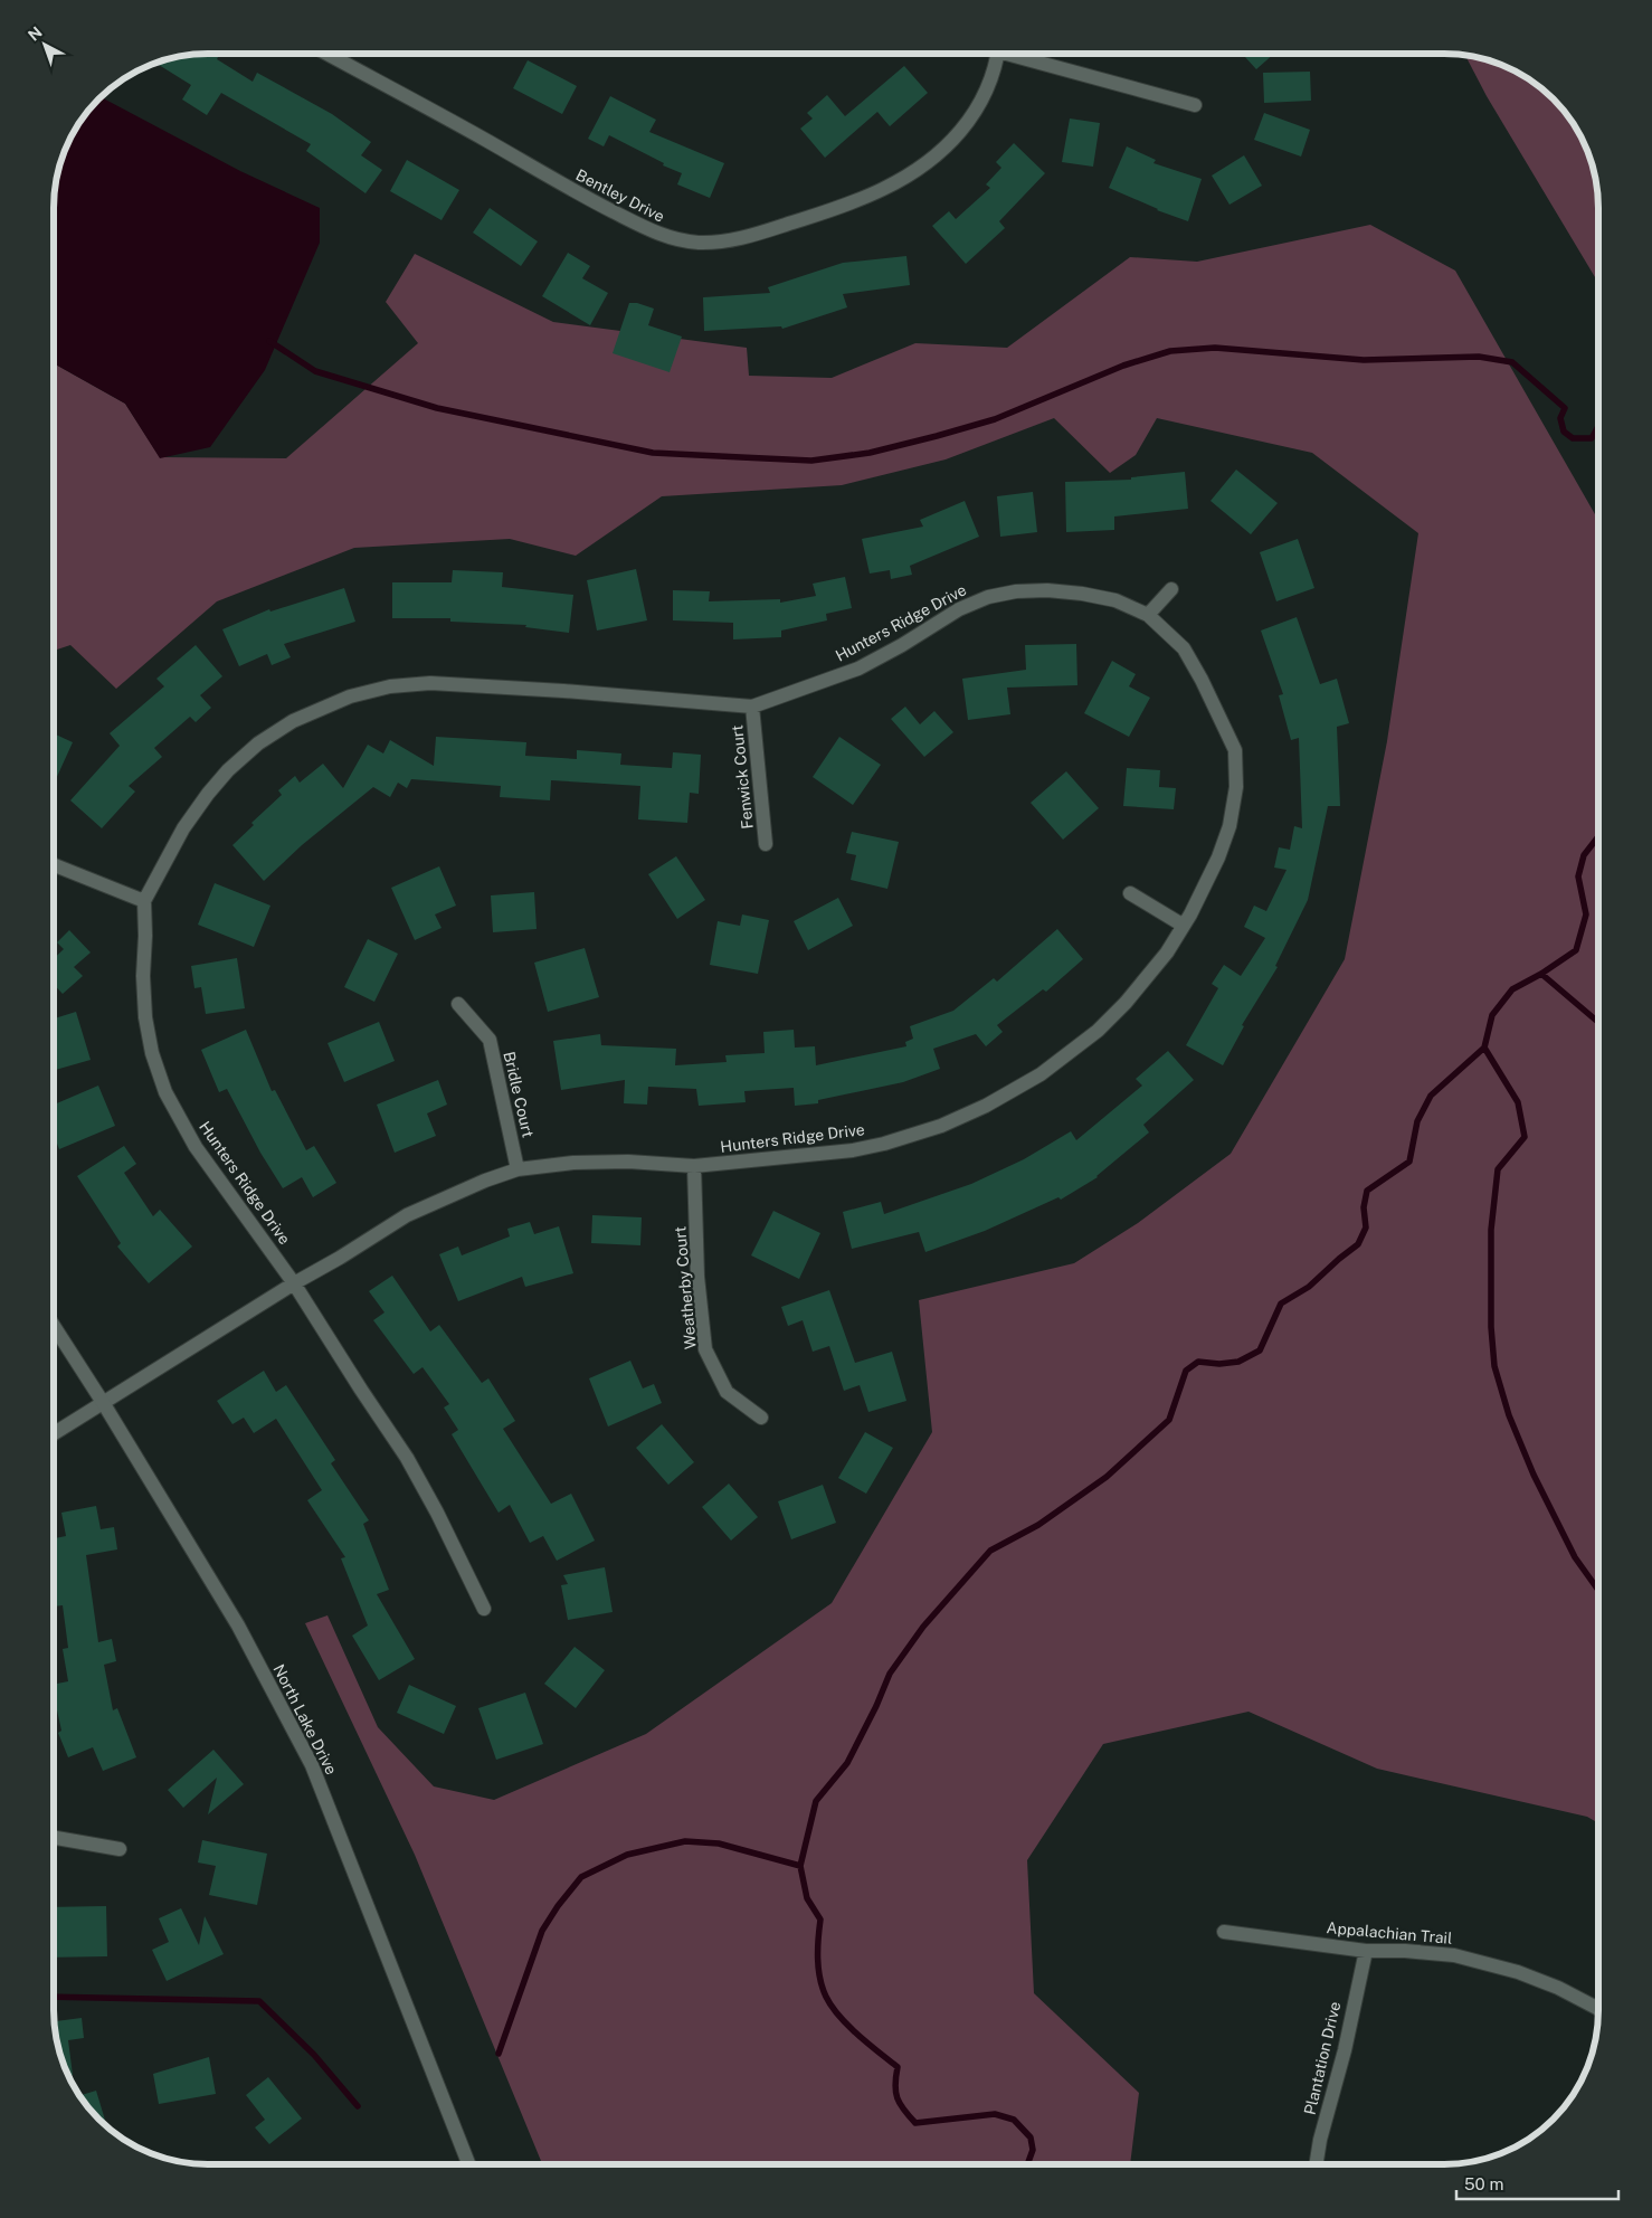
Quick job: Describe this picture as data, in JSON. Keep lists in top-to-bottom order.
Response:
{
  "streets": {
    "street": [
      "Bentley Drive",
      "Hunters Ridge Drive",
      "Fenwick Court",
      "Bridle Court",
      "Weatherby Court",
      "North Lake Drive",
      "Appalachian Trail",
      "Plantation Drive"
    ]
  },
  "crossings": [
    ["Hunters Ridge Drive", "Fenwick Court"],
    ["Hunters Ridge Drive", "Bridle Court"],
    ["Hunters Ridge Drive", "Weatherby Court"],
    ["Hunters Ridge Drive", "North Lake Drive"],
    ["Appalachian Trail", "Plantation Drive"]
  ],
  "scale_bar": "50 m",
  "north": "top left"
}
